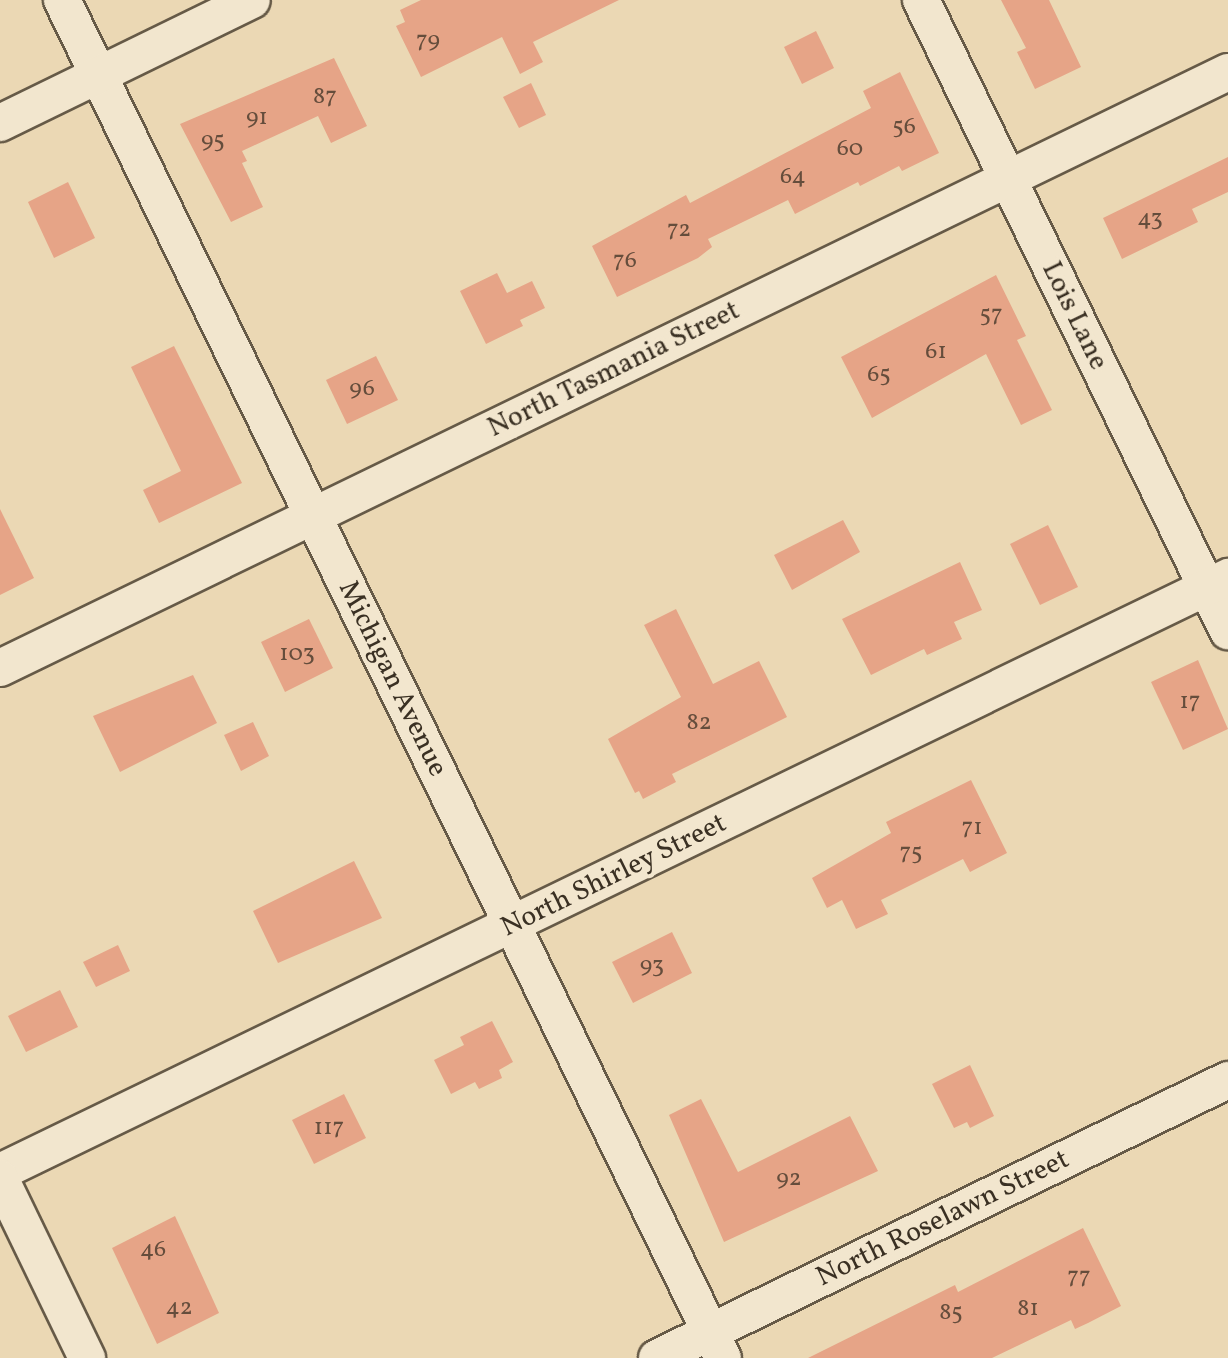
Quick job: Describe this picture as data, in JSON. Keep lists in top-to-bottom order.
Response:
{
  "streets": {
    "street": [
      "Lois Lane",
      "North Tasmania Street",
      "Michigan Avenue",
      "North Shirley Street",
      "North Roselawn Street"
    ]
  },
  "crossings": [
    ["Lois Lane", "North Tasmania Street"],
    ["Lois Lane", "North Shirley Street"],
    ["North Tasmania Street", "Michigan Avenue"],
    ["Michigan Avenue", "North Shirley Street"],
    ["Michigan Avenue", "North Roselawn Street"]
  ],
  "house_numbers": [
    "79",
    "87",
    "91",
    "56",
    "95",
    "60",
    "64",
    "43",
    "72",
    "76",
    "57",
    "61",
    "65",
    "96",
    "103",
    "17",
    "82",
    "71",
    "75",
    "93",
    "117",
    "92",
    "46",
    "77",
    "42",
    "81",
    "85"
  ]
}
